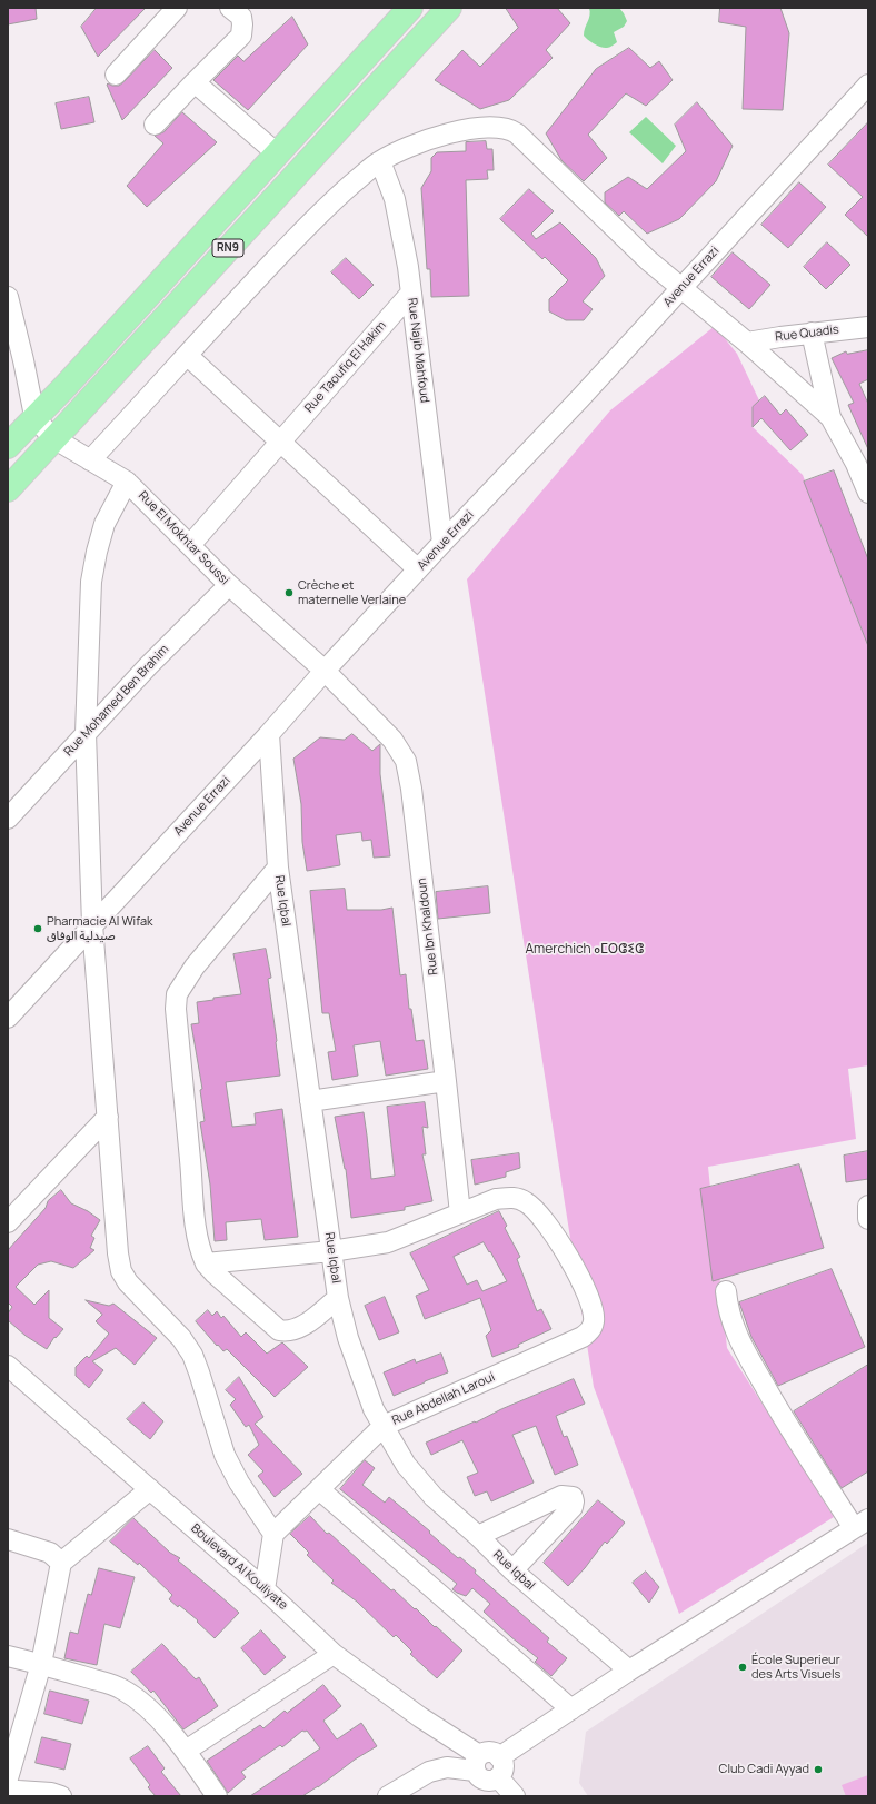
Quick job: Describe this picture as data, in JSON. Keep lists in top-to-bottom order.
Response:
{
  "streets": {
    "main road": ["RN9"],
    "street": [
      "Avenue Errazi",
      "Rue Quadis",
      "Rue Najib Mahfoud",
      "Rue Taoufiq El Hakim",
      "Rue El Mokhtar Soussi",
      "Rue Mohamed Ben Brahim",
      "Rue Iqbal",
      "Rue Ibn Khaldoun",
      "Rue Abdellah Laroui",
      "Boulevard Al Kouliyate"
    ]
  },
  "crossings": [
    ["RN9", "Rue El Mokhtar Soussi"],
    ["Avenue Errazi", "Rue Najib Mahfoud"],
    ["Avenue Errazi", "Rue El Mokhtar Soussi"],
    ["Avenue Errazi", "Rue Iqbal"],
    ["Avenue Errazi", "Rue Ibn Khaldoun"],
    ["Rue Najib Mahfoud", "Rue Taoufiq El Hakim"],
    ["Rue Taoufiq El Hakim", "Rue El Mokhtar Soussi"],
    ["Rue El Mokhtar Soussi", "Rue Mohamed Ben Brahim"],
    ["Rue El Mokhtar Soussi", "Rue Ibn Khaldoun"],
    ["Rue Iqbal", "Rue Abdellah Laroui"],
    ["Rue Ibn Khaldoun", "Rue Abdellah Laroui"]
  ],
  "districts": ["Amerchich ⴰⵎⵔⵛⵉⵛ"],
  "places": [
    "Crèche et maternelle Verlaine",
    "Pharmacie Al Wifak صيدلية الوفاق",
    "École Superieur des Arts Visuels",
    "Club Cadi Ayyad"
  ]
}
